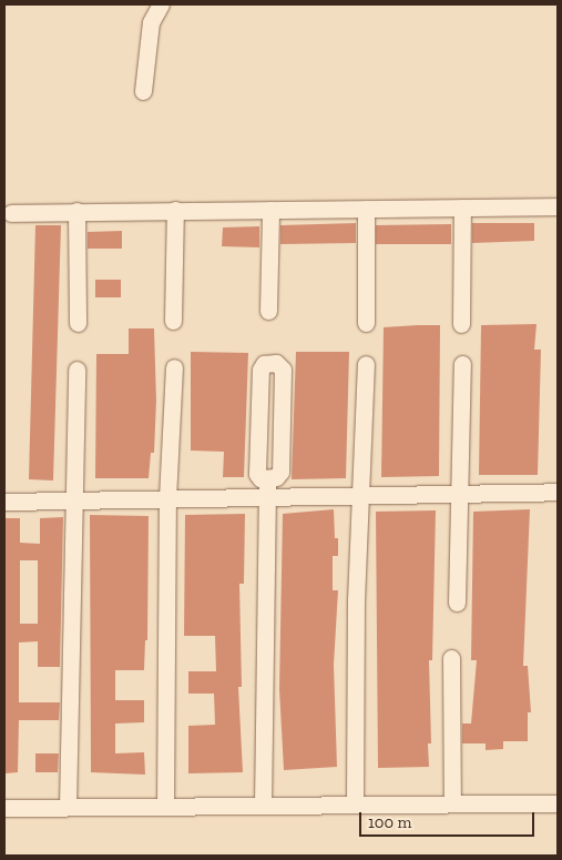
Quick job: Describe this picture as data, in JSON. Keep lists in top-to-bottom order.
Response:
{
  "scale_bar": "100 m"
}
